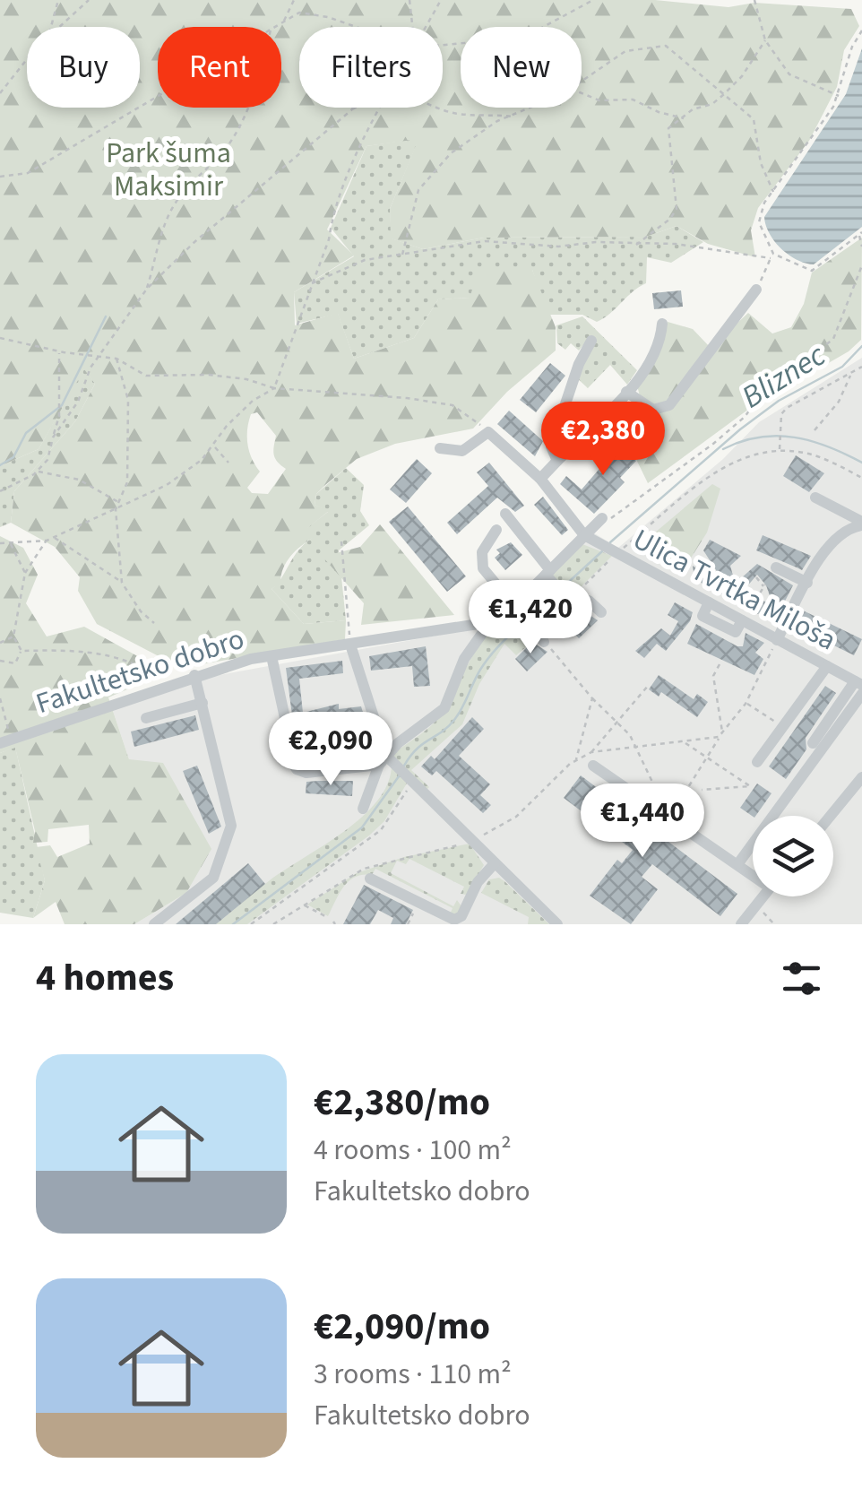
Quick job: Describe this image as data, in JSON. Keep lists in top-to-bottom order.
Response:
{
  "streets": {
    "street": ["Ulica Tvrtka Miloša", "Fakultetsko dobro"]
  },
  "crossings": [
    ["Ulica Tvrtka Miloša", "Fakultetsko dobro"]
  ],
  "water": ["Bliznec"],
  "parks": ["Park šuma Maksimir"],
  "page": {
    "chip": [
      "Buy",
      "Rent",
      "Filters",
      "New"
    ],
    "price": [
      "€2,380",
      "€1,420",
      "€2,090",
      "€1,440"
    ],
    "heading": "4 homes",
    "list": [
      {
        "name": "€2,380/mo",
        "note": "4 rooms · 100 m² · Fakultetsko dobro"
      },
      {
        "name": "€2,090/mo",
        "note": "3 rooms · 110 m² · Fakultetsko dobro"
      }
    ]
  }
}
